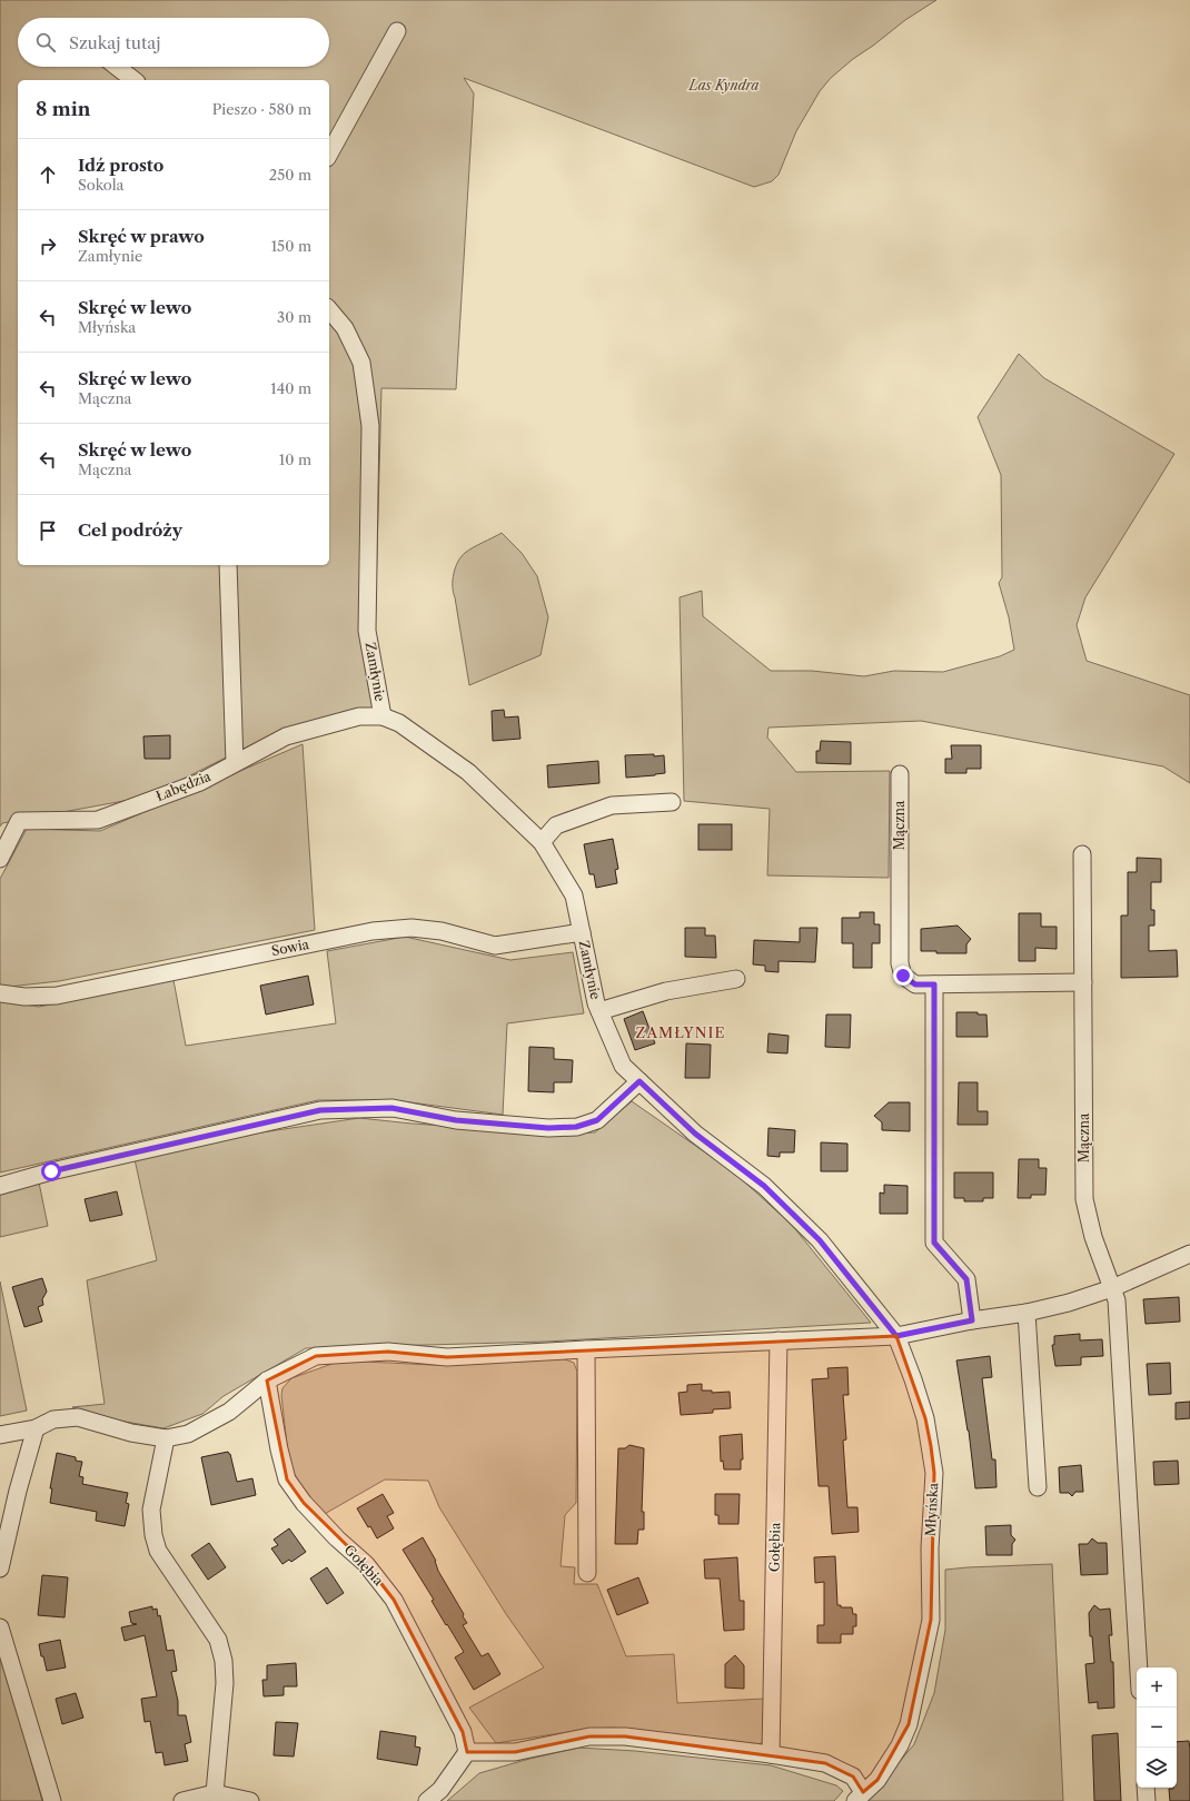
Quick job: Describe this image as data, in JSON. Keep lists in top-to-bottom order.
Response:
{
  "streets": {
    "street": [
      "Zamłynie",
      "Łabędzia",
      "Mączna",
      "Sowia",
      "Młyńska",
      "Gołębia"
    ]
  },
  "crossings": [
    ["Zamłynie", "Łabędzia"],
    ["Zamłynie", "Sowia"],
    ["Zamłynie", "Młyńska"]
  ],
  "districts": ["ZAMŁYNIE"],
  "parks": ["Las Kyndra"],
  "page": {
    "search": "Szukaj tutaj",
    "heading": ["8 min", "Pieszo · 580 m"],
    "list": [
      ["Idź prosto", "Sokola", "250 m"],
      ["Skręć w prawo", "Zamłynie", "150 m"],
      ["Skręć w lewo", "Młyńska", "30 m"],
      ["Skręć w lewo", "Mączna", "140 m"],
      ["Skręć w lewo", "Mączna", "10 m"],
      "Cel podróży"
    ],
    "map_buttons": ["+", "−"]
  }
}
